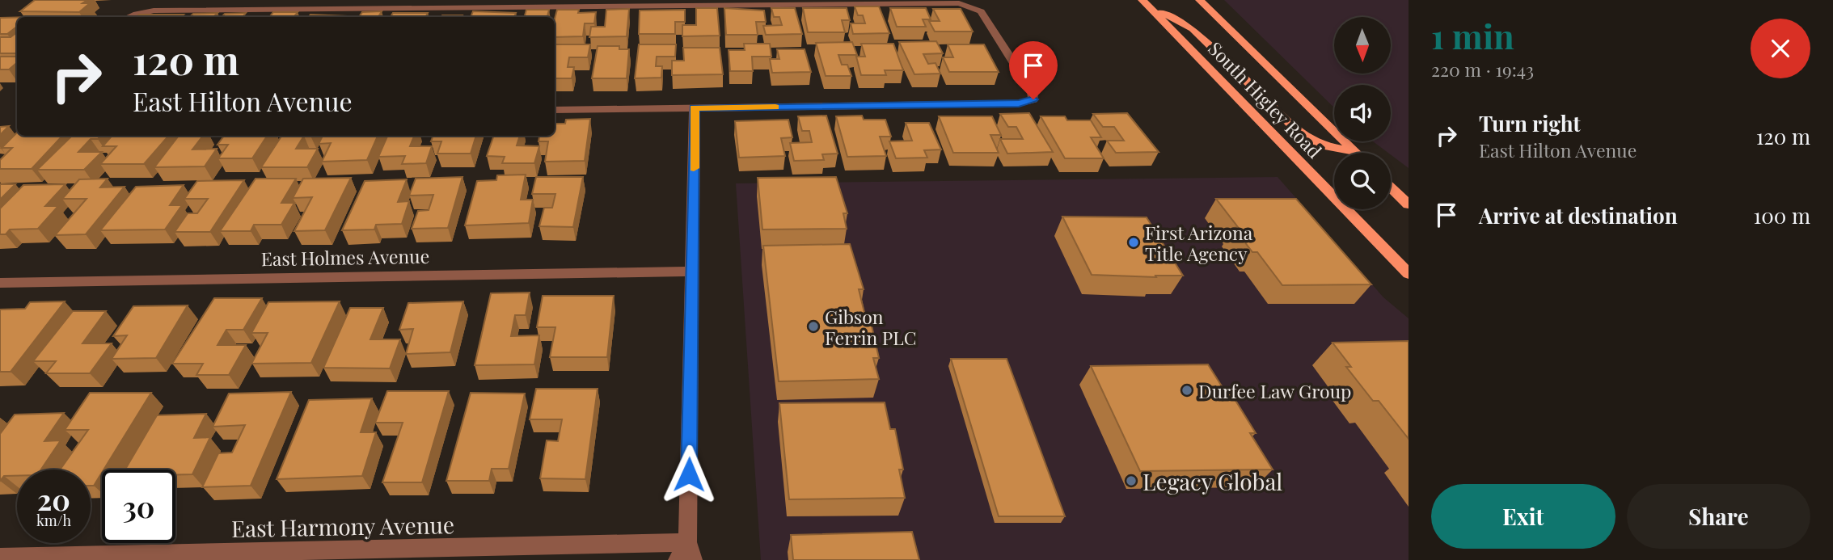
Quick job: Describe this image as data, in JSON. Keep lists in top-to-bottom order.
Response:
{
  "streets": {
    "main road": ["South Higley Road"],
    "street": ["East Holmes Avenue", "East Harmony Avenue"]
  },
  "places": [
    "First Arizona Title Agency",
    "Gibson Ferrin PLC",
    "Durfee Law Group",
    "Legacy Global"
  ],
  "north": "bottom",
  "page": {
    "heading": ["1 min", "220 m · 19:43"],
    "turn": ["120 m", "East Hilton Avenue"],
    "list": [
      {
        "name": "Turn right",
        "note": "East Hilton Avenue",
        "value": "120 m"
      },
      {
        "name": "Arrive at destination",
        "value": "100 m"
      }
    ],
    "speed": "20 km/h",
    "limit": "30",
    "buttons": ["Exit", "Share"]
  }
}
